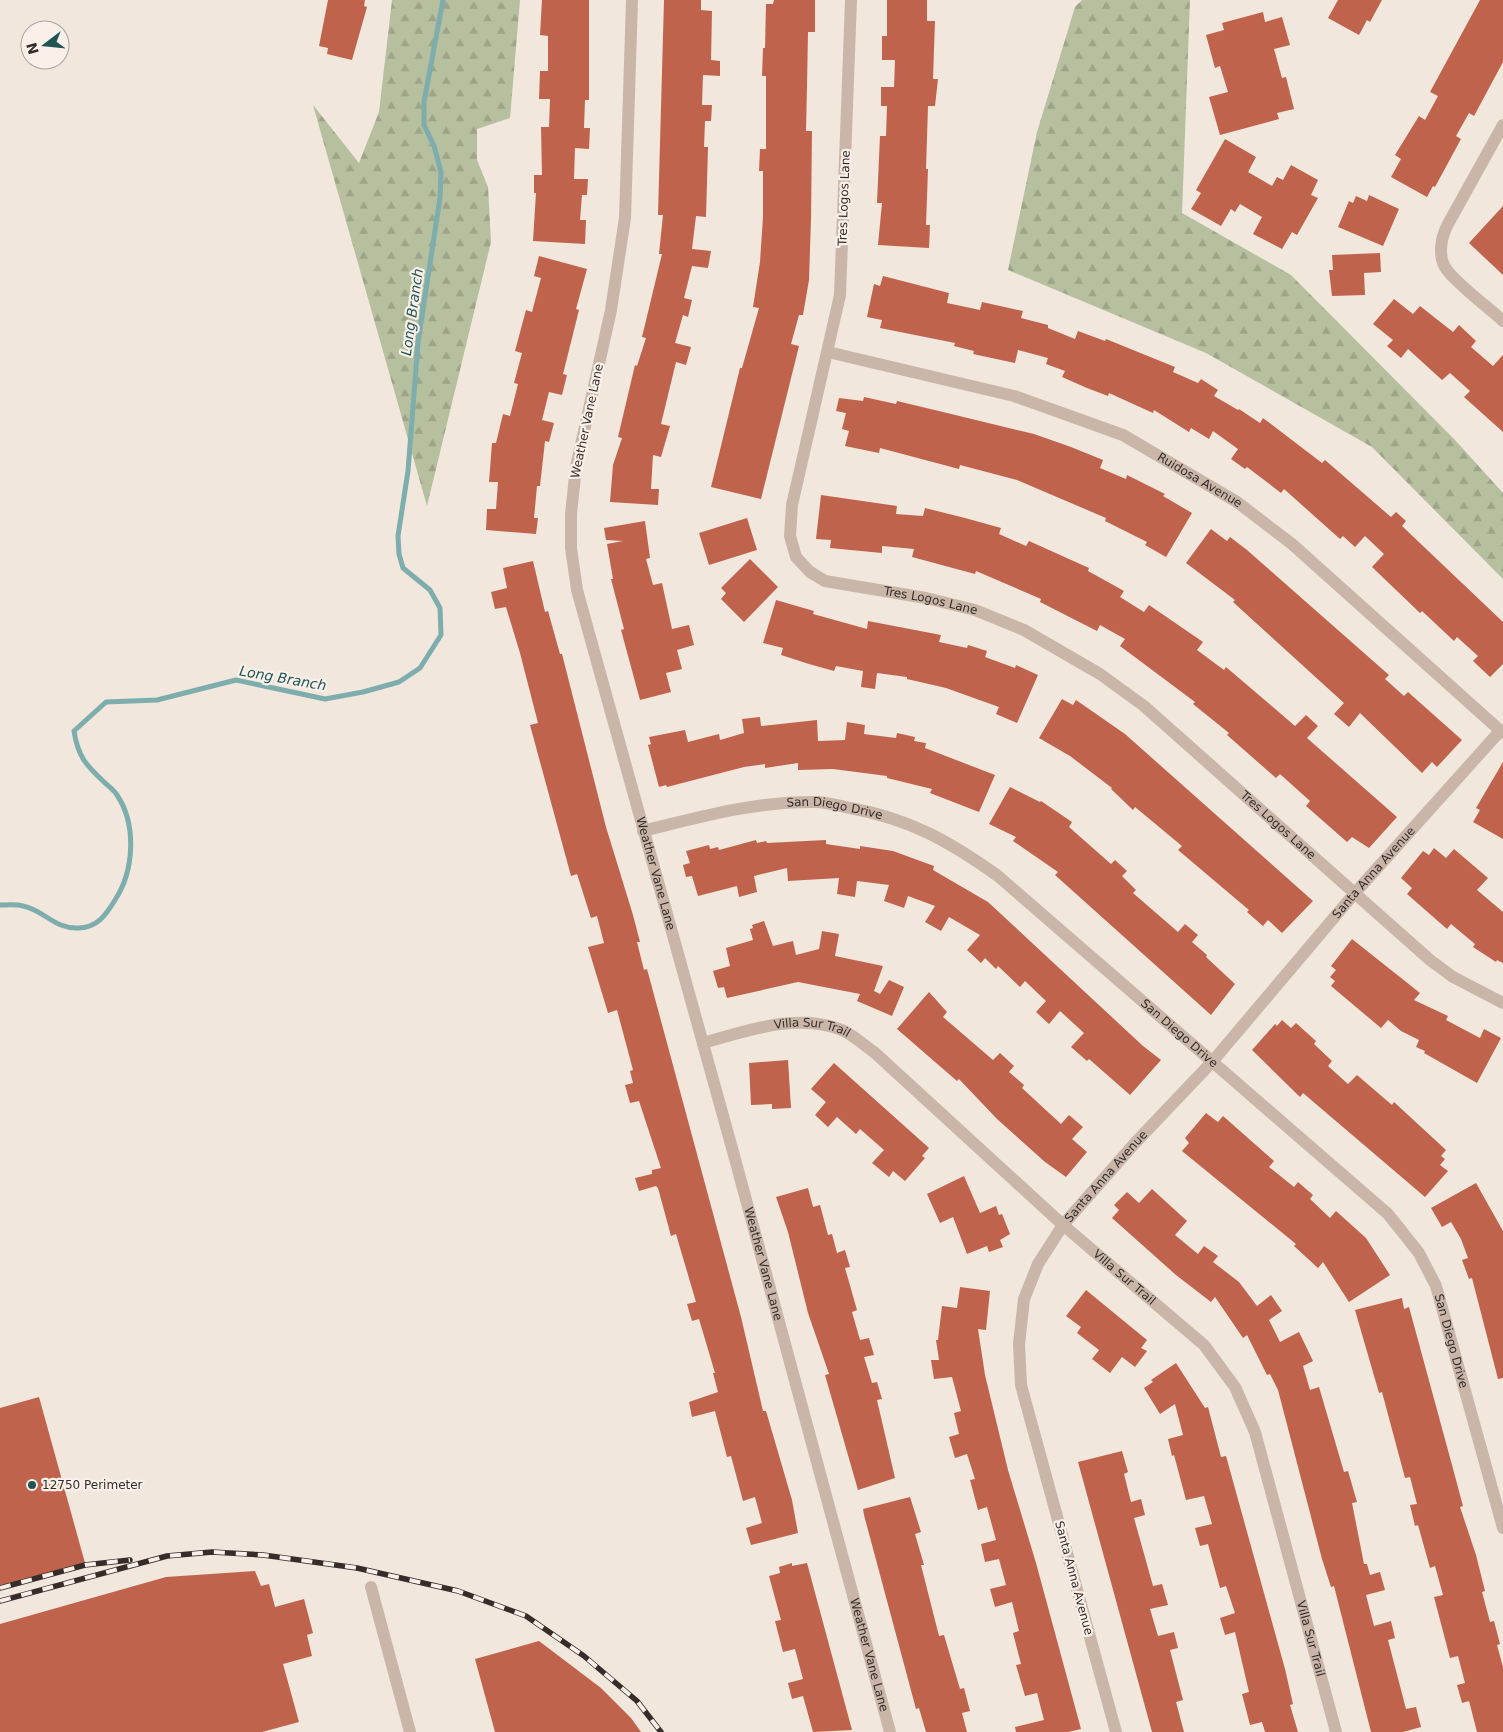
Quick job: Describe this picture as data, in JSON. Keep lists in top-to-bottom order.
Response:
{
  "streets": {
    "street": [
      "Tres Logos Lane",
      "Weather Vane Lane",
      "Ruidosa Avenue",
      "San Diego Drive",
      "Santa Anna Avenue",
      "Villa Sur Trail"
    ]
  },
  "crossings": [
    ["Tres Logos Lane", "Ruidosa Avenue"],
    ["Tres Logos Lane", "Santa Anna Avenue"],
    ["Weather Vane Lane", "San Diego Drive"],
    ["Weather Vane Lane", "Villa Sur Trail"],
    ["Ruidosa Avenue", "Santa Anna Avenue"],
    ["San Diego Drive", "Santa Anna Avenue"],
    ["Santa Anna Avenue", "Villa Sur Trail"]
  ],
  "water": ["Long Branch"],
  "places": ["12750 Perimeter"],
  "north": "left"
}
